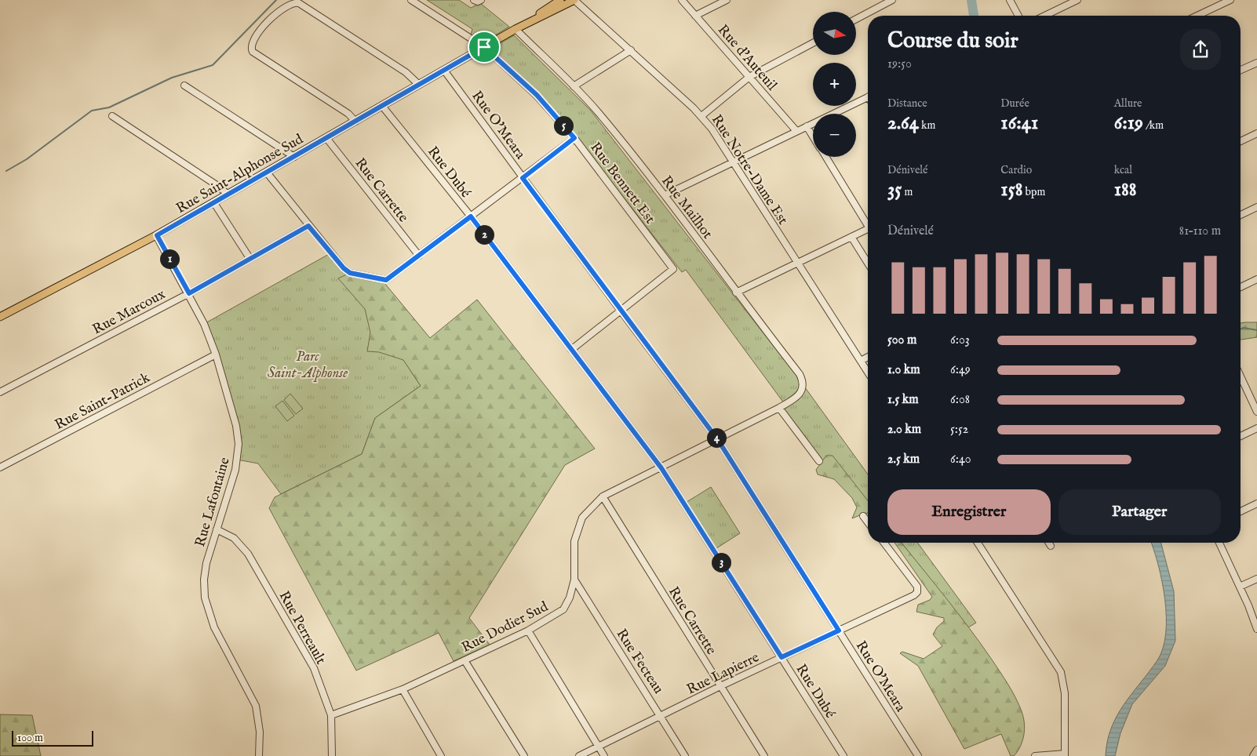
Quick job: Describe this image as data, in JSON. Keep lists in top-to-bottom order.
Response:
{
  "streets": {
    "main road": ["Rue Saint-Alphonse Sud"],
    "street": [
      "Rue d'Auteuil",
      "Rue O'Meara",
      "Rue Notre-Dame Est",
      "Rue Dubé",
      "Rue Bennett Est",
      "Rue Carrette",
      "Rue Mailhot",
      "Rue Marcoux",
      "Rue Saint-Patrick",
      "Rue Lafontaine",
      "Rue Dodier Sud",
      "Rue Perreault",
      "Rue Fecteau",
      "Rue Lapierre"
    ]
  },
  "crossings": [
    ["Rue O'Meara", "Rue Saint-Alphonse Sud"],
    ["Rue O'Meara", "Rue Bennett Est"],
    ["Rue O'Meara", "Rue Dodier Sud"],
    ["Rue O'Meara", "Rue Lapierre"],
    ["Rue Notre-Dame Est", "Rue Saint-Alphonse Sud"],
    ["Rue Dubé", "Rue Saint-Alphonse Sud"],
    ["Rue Dubé", "Rue Dodier Sud"],
    ["Rue Dubé", "Rue Lapierre"],
    ["Rue Saint-Alphonse Sud", "Rue Bennett Est"],
    ["Rue Saint-Alphonse Sud", "Rue Carrette"],
    ["Rue Saint-Alphonse Sud", "Rue Mailhot"],
    ["Rue Saint-Alphonse Sud", "Rue Lafontaine"],
    ["Rue Carrette", "Rue Dodier Sud"],
    ["Rue Carrette", "Rue Lapierre"],
    ["Rue Mailhot", "Rue Dodier Sud"],
    ["Rue Marcoux", "Rue Lafontaine"],
    ["Rue Saint-Patrick", "Rue Lafontaine"],
    ["Rue Lafontaine", "Rue Perreault"],
    ["Rue Dodier Sud", "Rue Perreault"],
    ["Rue Dodier Sud", "Rue Fecteau"],
    ["Rue Fecteau", "Rue Lapierre"]
  ],
  "parks": ["Parc Saint-Alphonse"],
  "scale_bar": "100 m",
  "north": "right",
  "page": {
    "map_buttons": ["+", "−"],
    "heading": ["Course du soir", "19:50"],
    "stats": [
      ["Distance", "2.64 km"],
      ["Durée", "16:41"],
      ["Allure", "6:19 /km"],
      ["Dénivelé", "35 m"],
      ["Cardio", "158 bpm"],
      ["kcal", "188"]
    ],
    "pins": [
      "5",
      "2",
      "1",
      "4",
      "3"
    ],
    "chart": ["Dénivelé", "81–110 m"],
    "list": [
      {
        "name": "500 m",
        "note": "6:03"
      },
      {
        "name": "1.0 km",
        "note": "6:49"
      },
      {
        "name": "1.5 km",
        "note": "6:08"
      },
      {
        "name": "2.0 km",
        "note": "5:52"
      },
      {
        "name": "2.5 km",
        "note": "6:40"
      }
    ],
    "buttons": ["Enregistrer", "Partager"],
    "scale": "100 m"
  }
}
